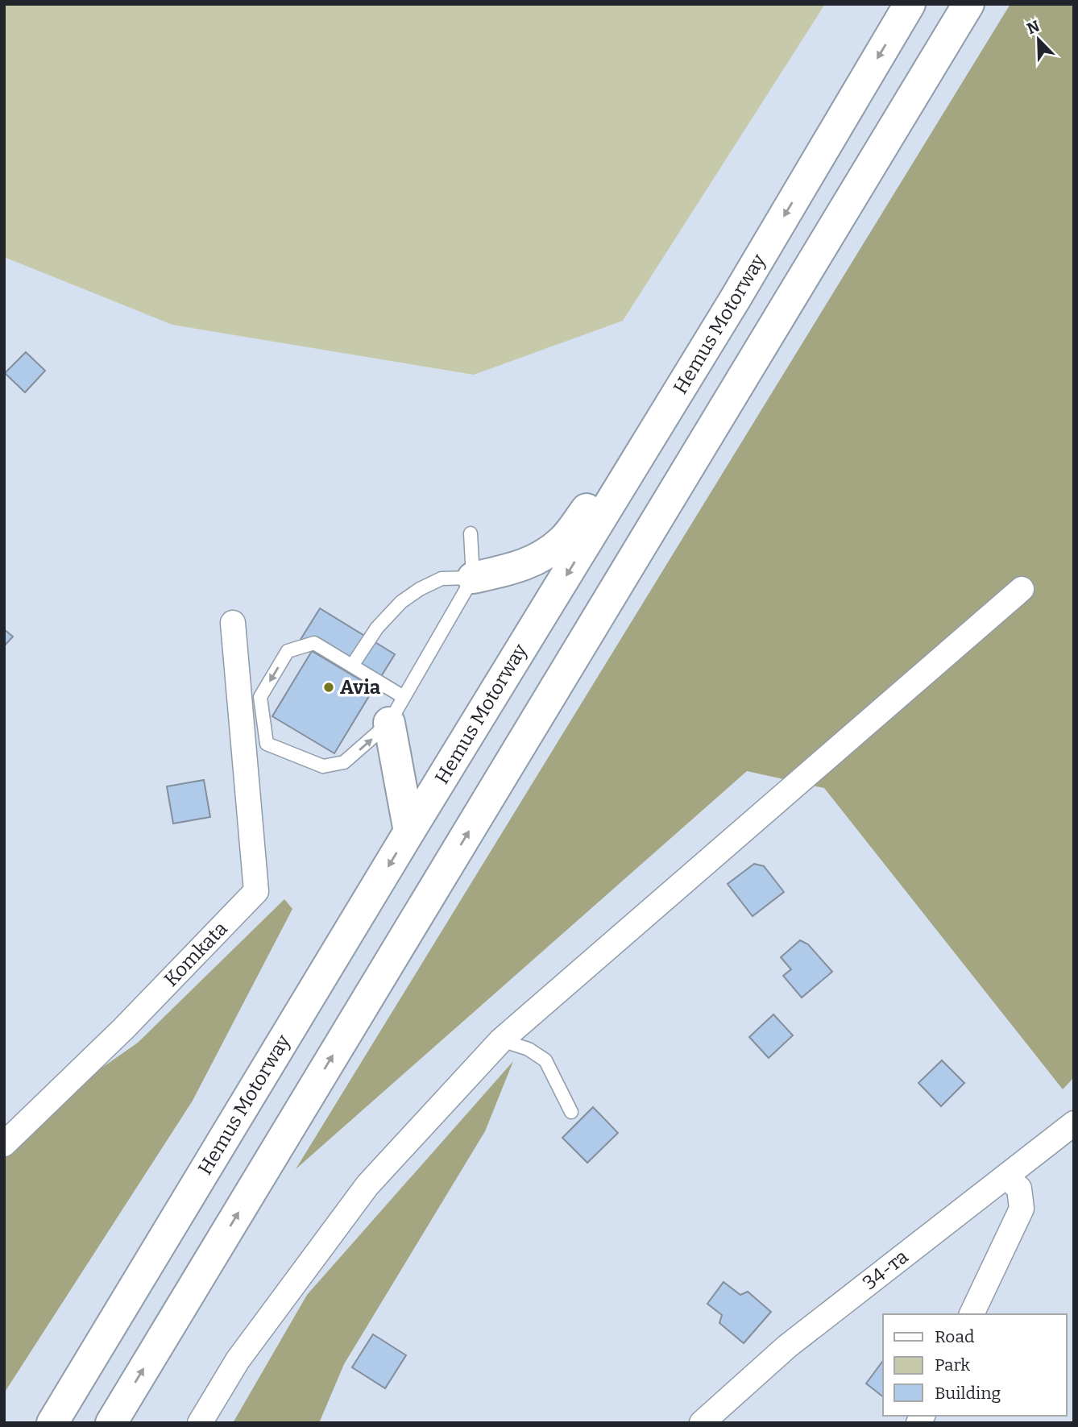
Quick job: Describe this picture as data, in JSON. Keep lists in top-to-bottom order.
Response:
{
  "streets": {
    "highway": ["Hemus Motorway"],
    "street": ["Komkata", "34-та"]
  },
  "places": ["Avia"],
  "legend": ["Road", "Park", "Building"],
  "north": "top left"
}
